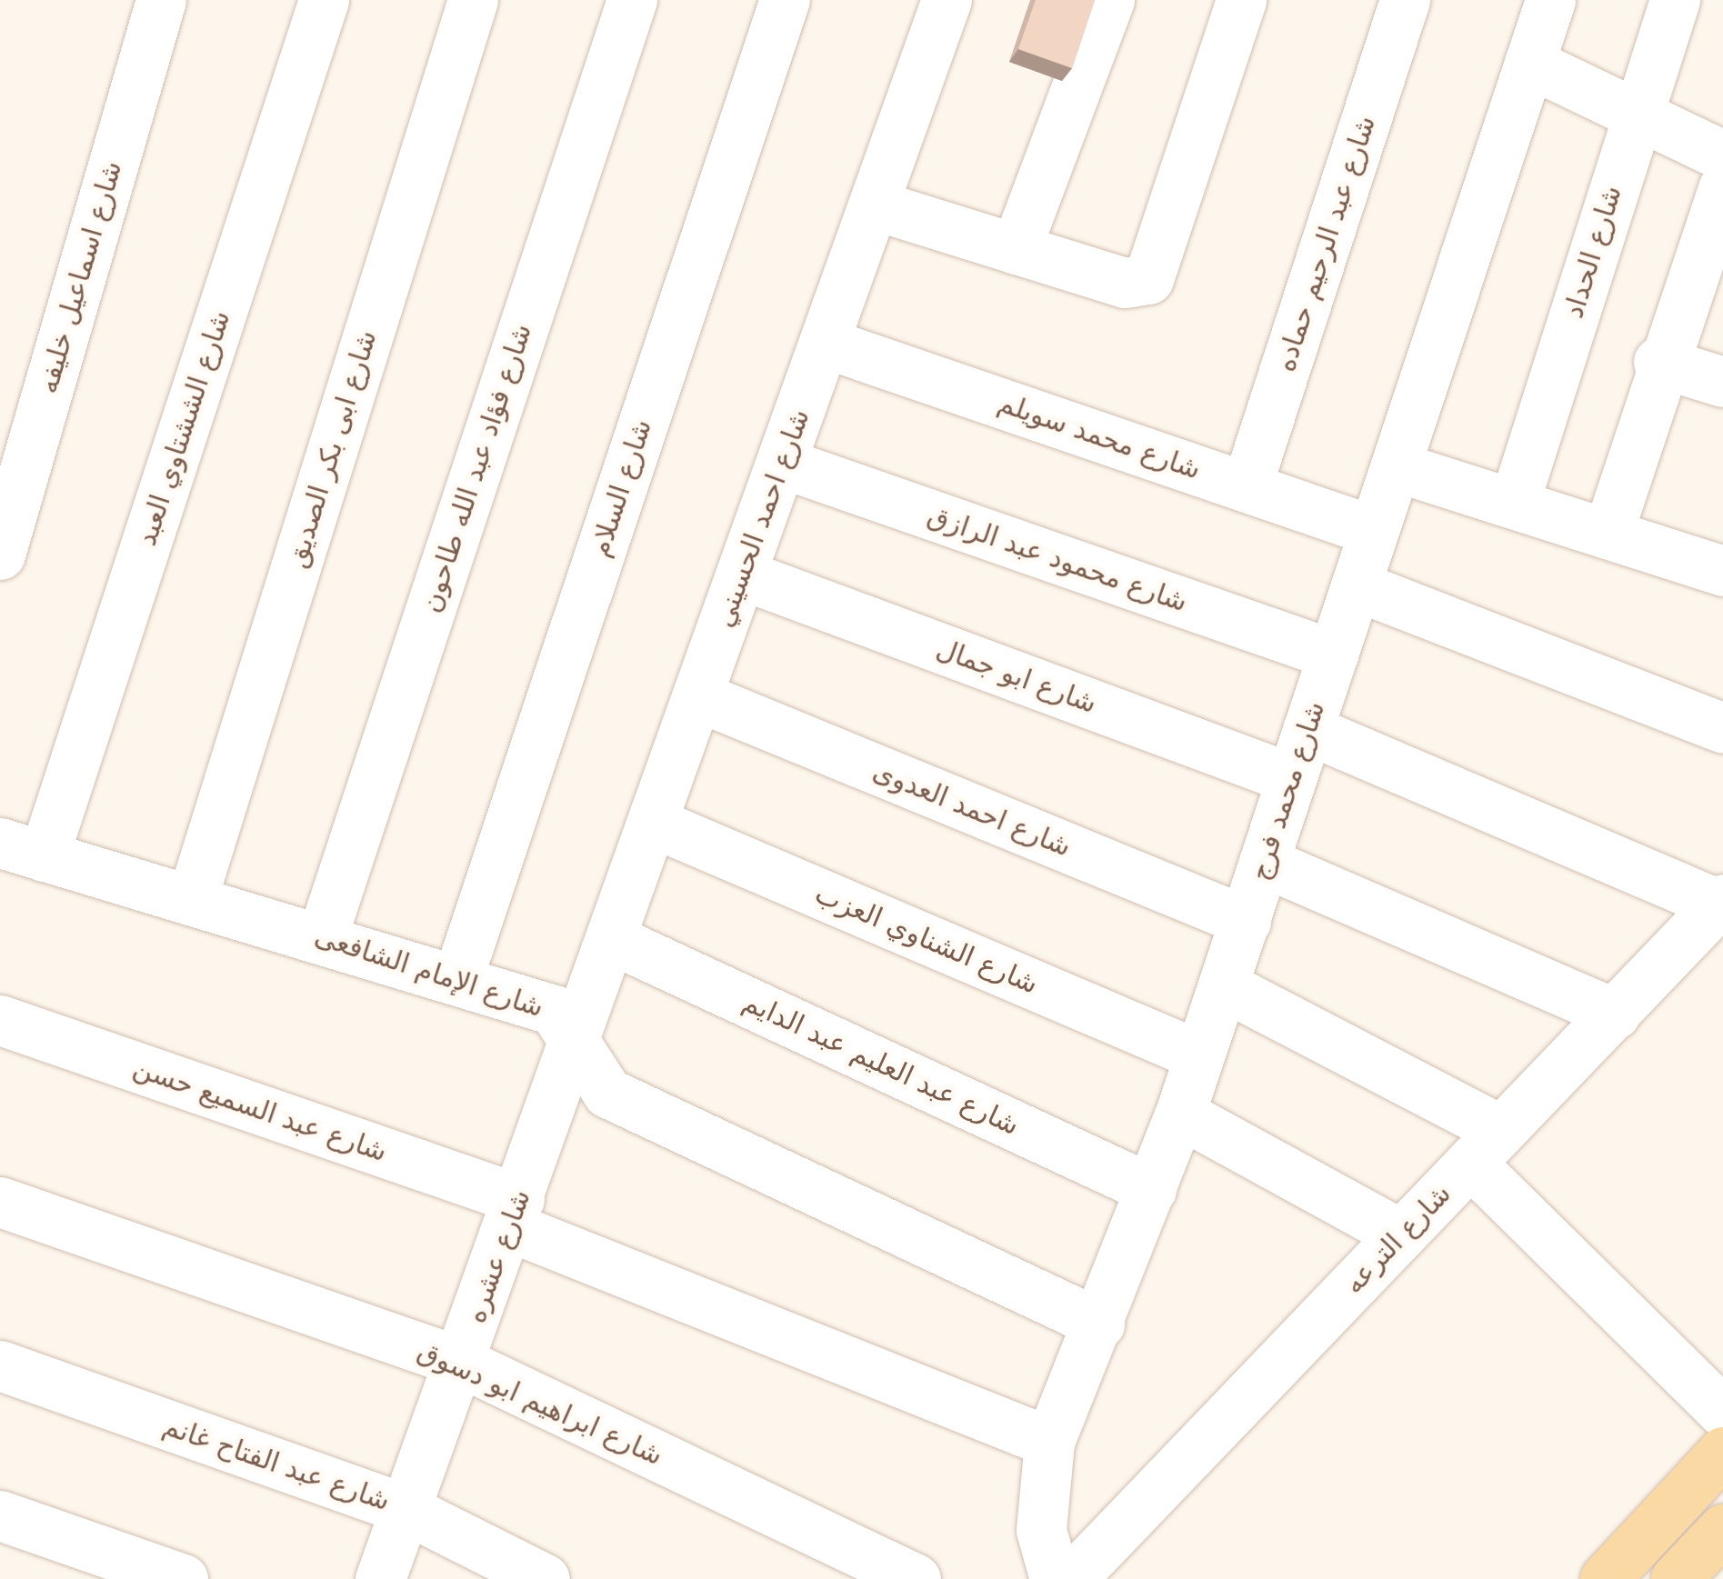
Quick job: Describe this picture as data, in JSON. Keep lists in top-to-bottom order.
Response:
{
  "streets": {
    "street": [
      "شارع عبد الرحيم حماده",
      "شارع الحداد",
      "شارع اسماعيل خليفه",
      "شارع الششتاوي العبد",
      "شارع محمد سويلم",
      "شارع ابى بكر الصديق",
      "شارع فؤاد عبد الله طاحون",
      "شارع السلام",
      "شارع احمد الحسيني",
      "شارع محمود عبد الرازق",
      "شارع ابو جمال",
      "شارع محمد فرج",
      "شارع احمد العدوى",
      "شارع الشناوي العزب",
      "شارع الإمام الشافعى",
      "شارع عبد العليم عبد الدايم",
      "شارع عبد السميع حسن",
      "شارع الترعه",
      "شارع عشره",
      "شارع ابراهيم ابو دسوق",
      "شارع عبد الفتاح غانم"
    ]
  },
  "crossings": [
    ["شارع عبد الرحيم حماده", "شارع محمد سويلم"],
    ["شارع الششتاوي العبد", "شارع الإمام الشافعى"],
    ["شارع محمد سويلم", "شارع احمد الحسيني"],
    ["شارع محمد سويلم", "شارع محمد فرج"],
    ["شارع ابى بكر الصديق", "شارع الإمام الشافعى"],
    ["شارع فؤاد عبد الله طاحون", "شارع الإمام الشافعى"],
    ["شارع السلام", "شارع الإمام الشافعى"],
    ["شارع احمد الحسيني", "شارع محمود عبد الرازق"],
    ["شارع احمد الحسيني", "شارع ابو جمال"],
    ["شارع احمد الحسيني", "شارع احمد العدوى"],
    ["شارع احمد الحسيني", "شارع الشناوي العزب"],
    ["شارع احمد الحسيني", "شارع الإمام الشافعى"],
    ["شارع احمد الحسيني", "شارع عبد العليم عبد الدايم"],
    ["شارع احمد الحسيني", "شارع عشره"],
    ["شارع محمود عبد الرازق", "شارع محمد فرج"],
    ["شارع ابو جمال", "شارع محمد فرج"],
    ["شارع محمد فرج", "شارع احمد العدوى"],
    ["شارع محمد فرج", "شارع الشناوي العزب"],
    ["شارع محمد فرج", "شارع الإمام الشافعى"],
    ["شارع محمد فرج", "شارع عبد العليم عبد الدايم"],
    ["شارع محمد فرج", "شارع عبد السميع حسن"],
    ["شارع الإمام الشافعى", "شارع عشره"],
    ["شارع عبد السميع حسن", "شارع عشره"],
    ["شارع عشره", "شارع ابراهيم ابو دسوق"],
    ["شارع عشره", "شارع عبد الفتاح غانم"]
  ]
}
